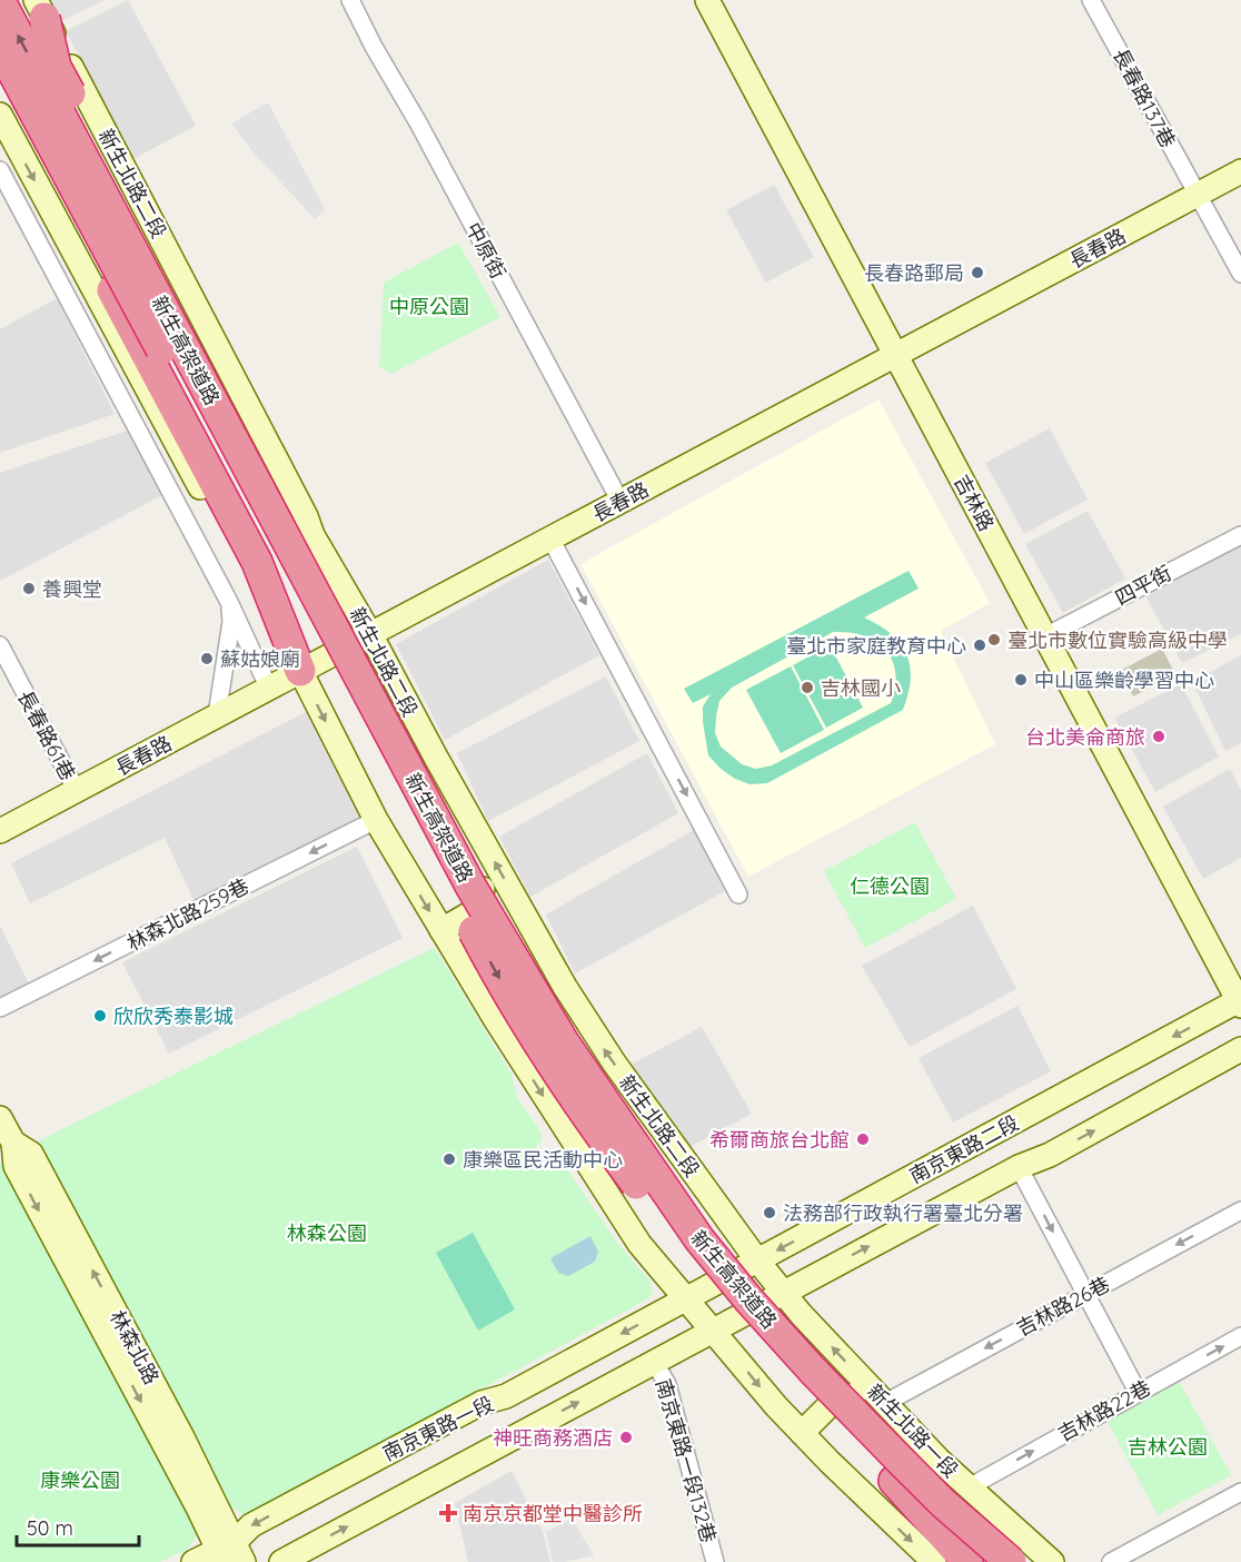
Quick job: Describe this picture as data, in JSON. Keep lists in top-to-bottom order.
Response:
{
  "streets": {
    "highway": ["新生高架道路"],
    "street": [
      "長春路137巷",
      "新生北路二段",
      "長春路",
      "中原街",
      "吉林路",
      "四平街",
      "長春路61巷",
      "林森北路259巷",
      "南京東路二段",
      "吉林路26巷",
      "林森北路",
      "吉林路22巷",
      "南京東路一段",
      "新生北路一段",
      "南京東路一段132巷"
    ]
  },
  "crossings": [
    ["長春路137巷", "長春路"],
    ["新生北路二段", "長春路"],
    ["新生北路二段", "南京東路二段"],
    ["新生北路二段", "新生北路一段"],
    ["長春路", "中原街"],
    ["長春路", "吉林路"],
    ["長春路", "長春路61巷"],
    ["吉林路", "四平街"],
    ["吉林路", "南京東路二段"],
    ["南京東路二段", "南京東路一段"],
    ["南京東路二段", "新生北路一段"],
    ["吉林路26巷", "新生北路一段"],
    ["林森北路", "南京東路一段"],
    ["吉林路22巷", "新生北路一段"],
    ["南京東路一段", "南京東路一段132巷"]
  ],
  "one_way": ["林森北路259巷", "吉林路26巷"],
  "parks": [
    "中原公園",
    "仁德公園",
    "林森公園",
    "吉林公園",
    "康樂公園"
  ],
  "places": {
    "other": [
      "長春路郵局",
      "養興堂",
      "臺北市數位實驗高級中學",
      "臺北市家庭教育中心",
      "蘇姑娘廟",
      "中山區樂齡學習中心",
      "吉林國小",
      "台北美侖商旅",
      "欣欣秀泰影城",
      "希爾商旅台北館",
      "康樂區民活動中心",
      "法務部行政執行署臺北分署",
      "神旺商務酒店"
    ],
    "health": ["南京京都堂中醫診所"]
  },
  "scale_bar": "50 m"
}
